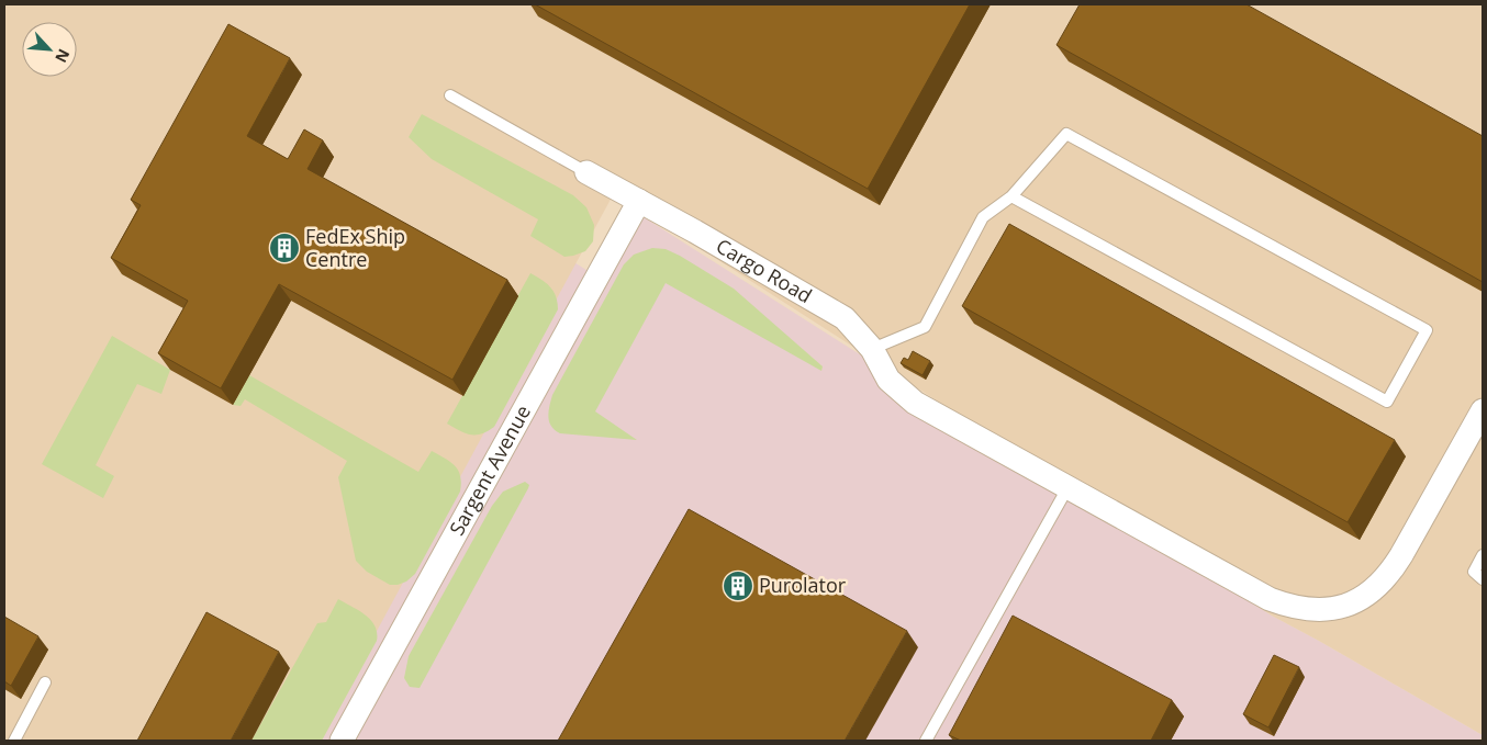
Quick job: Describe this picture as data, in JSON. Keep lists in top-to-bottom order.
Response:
{
  "streets": {
    "street": ["Cargo Road", "Sargent Avenue"]
  },
  "crossings": [
    ["Cargo Road", "Sargent Avenue"]
  ],
  "places": {
    "building": ["FedEx Ship Centre", "Purolator"]
  },
  "north": "bottom right"
}
